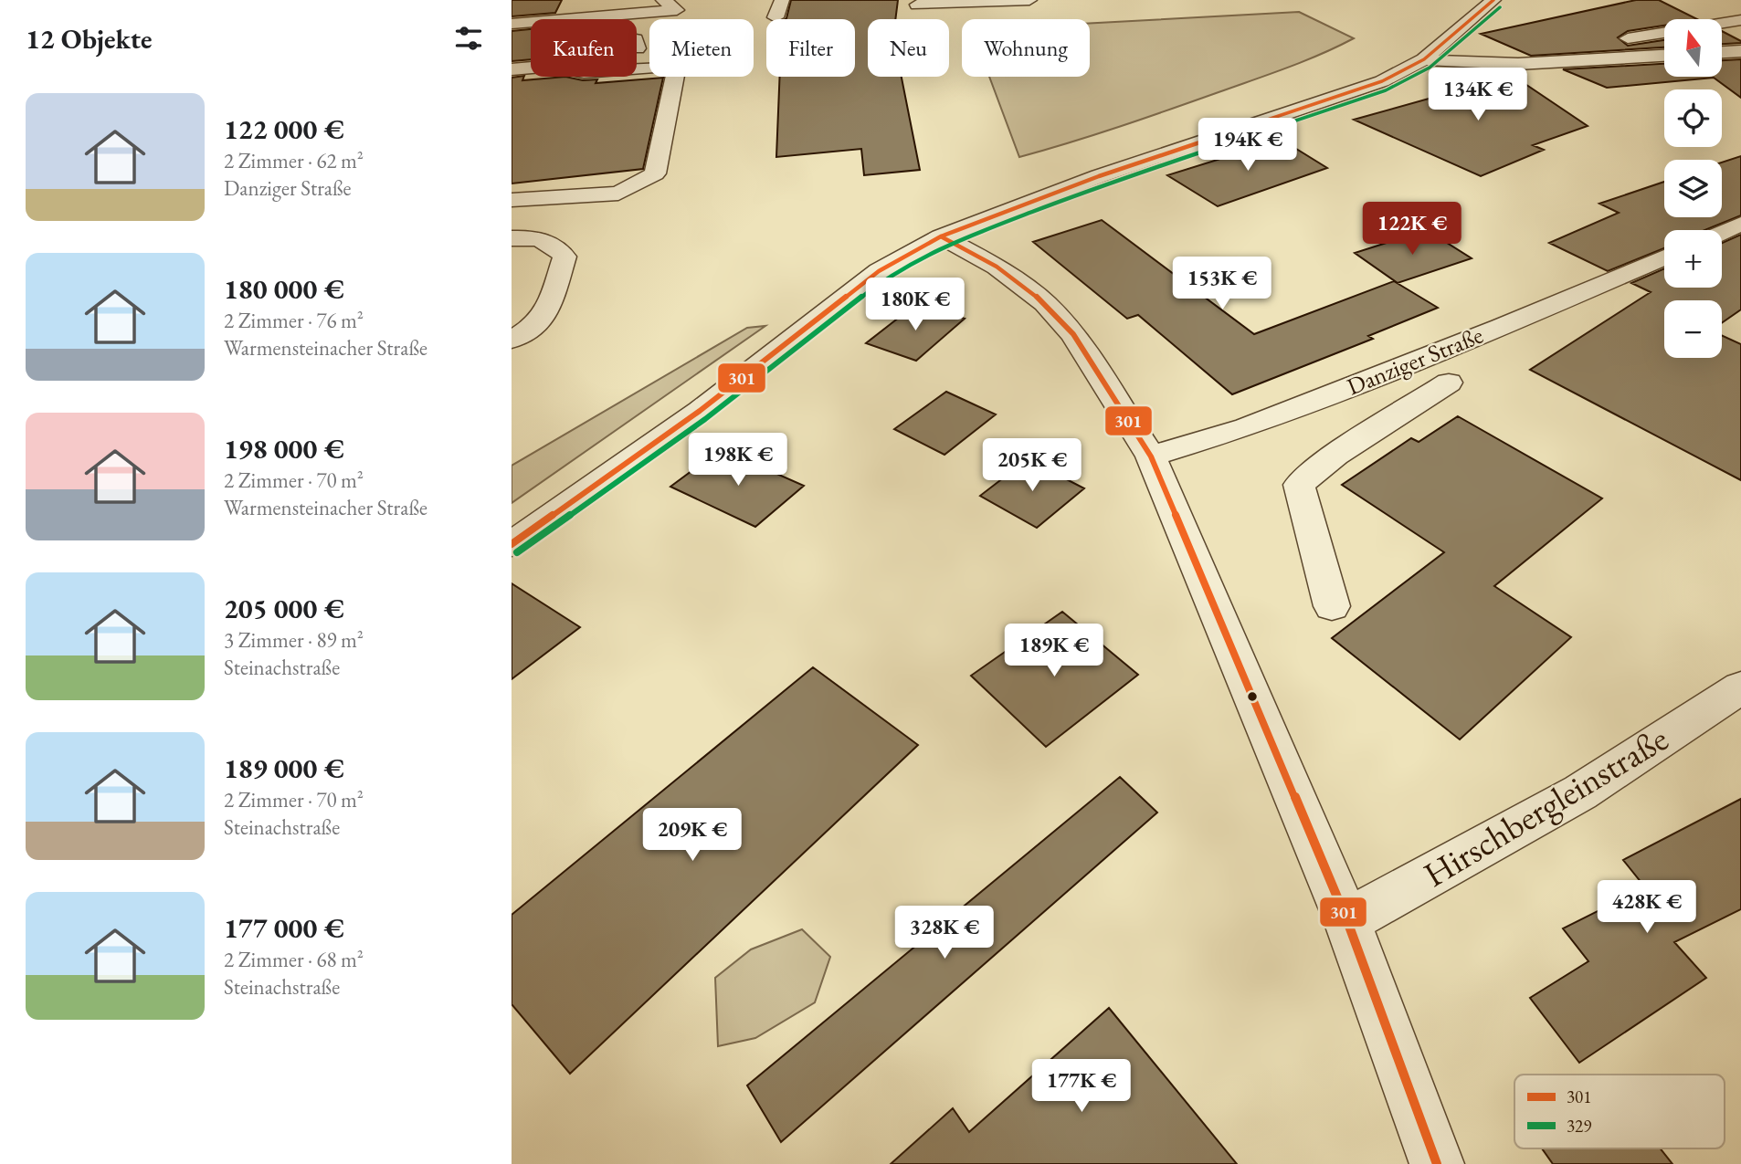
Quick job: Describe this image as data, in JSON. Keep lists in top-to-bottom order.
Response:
{
  "streets": {
    "street": ["Danziger Straße", "Hirschbergleinstraße"]
  },
  "lines": ["transit line 301", "transit line 329"],
  "legend": ["301", "329"],
  "north": "top",
  "page": {
    "heading": "12 Objekte",
    "map_buttons": ["+", "−"],
    "chip": [
      "Kaufen",
      "Mieten",
      "Filter",
      "Neu",
      "Wohnung"
    ],
    "price": [
      "134K €",
      "194K €",
      "122K €",
      "153K €",
      "180K €",
      "198K €",
      "205K €",
      "189K €",
      "209K €",
      "428K €",
      "328K €",
      "177K €"
    ],
    "list": [
      {
        "name": "122 000 €",
        "note": "2 Zimmer · 62 m² · Danziger Straße"
      },
      {
        "name": "180 000 €",
        "note": "2 Zimmer · 76 m² · Warmensteinacher Straße"
      },
      {
        "name": "198 000 €",
        "note": "2 Zimmer · 70 m² · Warmensteinacher Straße"
      },
      {
        "name": "205 000 €",
        "note": "3 Zimmer · 89 m² · Steinachstraße"
      },
      {
        "name": "189 000 €",
        "note": "2 Zimmer · 70 m² · Steinachstraße"
      },
      {
        "name": "177 000 €",
        "note": "2 Zimmer · 68 m² · Steinachstraße"
      }
    ]
  }
}
